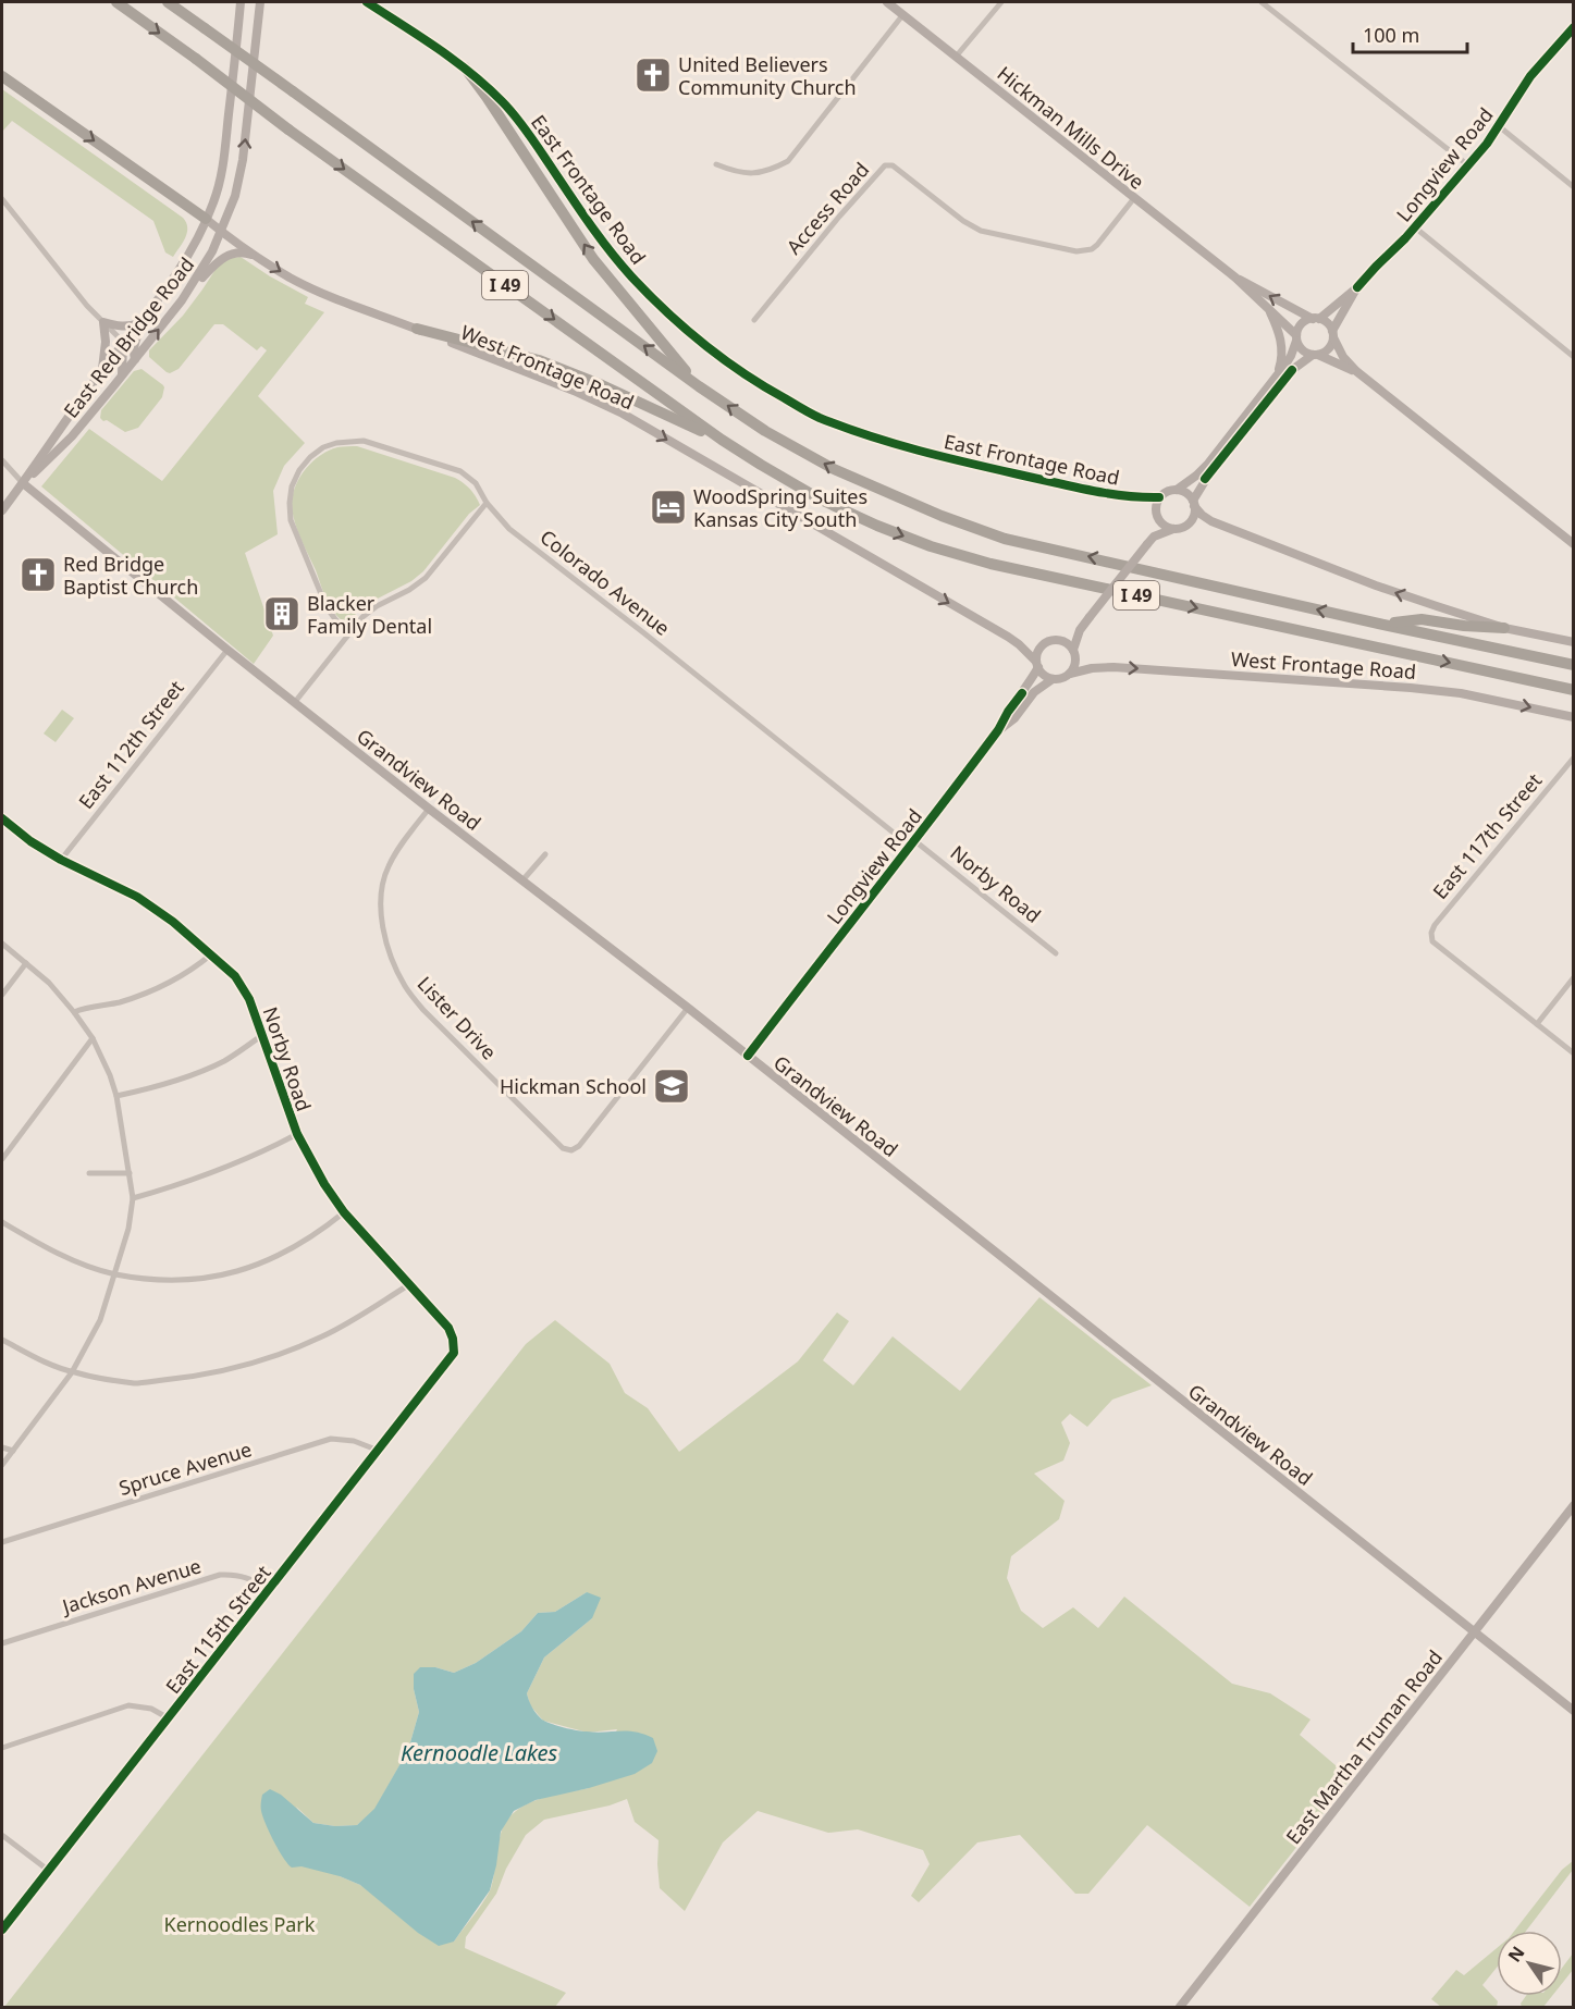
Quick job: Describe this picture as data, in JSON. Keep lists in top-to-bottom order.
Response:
{
  "streets": {
    "highway": ["I 49"],
    "main road": [
      "Hickman Mills Drive",
      "Longview Road",
      "East Frontage Road",
      "East Red Bridge Road",
      "West Frontage Road",
      "Grandview Road",
      "East Martha Truman Road"
    ],
    "street": [
      "Access Road",
      "Colorado Avenue",
      "East 112th Street",
      "East 117th Street",
      "Norby Road",
      "Lister Drive",
      "Spruce Avenue",
      "Jackson Avenue",
      "East 115th Street"
    ]
  },
  "crossings": [
    ["Hickman Mills Drive", "Longview Road"],
    ["Hickman Mills Drive", "Access Road"],
    ["Longview Road", "West Frontage Road"],
    ["Longview Road", "Colorado Avenue"],
    ["Longview Road", "Grandview Road"],
    ["Longview Road", "Norby Road"],
    ["East Red Bridge Road", "West Frontage Road"],
    ["East Red Bridge Road", "Grandview Road"],
    ["Colorado Avenue", "Norby Road"],
    ["East 112th Street", "Grandview Road"],
    ["East 112th Street", "Norby Road"],
    ["Grandview Road", "Lister Drive"],
    ["Grandview Road", "East Martha Truman Road"],
    ["Norby Road", "East 115th Street"],
    ["Spruce Avenue", "East 115th Street"],
    ["Jackson Avenue", "East 115th Street"]
  ],
  "one_way": ["West Frontage Road"],
  "water": ["Kernoodle Lakes"],
  "parks": ["Kernoodles Park"],
  "places": {
    "church": ["United Believers Community Church", "Red Bridge Baptist Church"],
    "hotel": ["WoodSpring Suites Kansas City South"],
    "building": ["Blacker Family Dental"],
    "school or university": ["Hickman School"]
  },
  "scale_bar": "100 m",
  "north": "top left"
}
